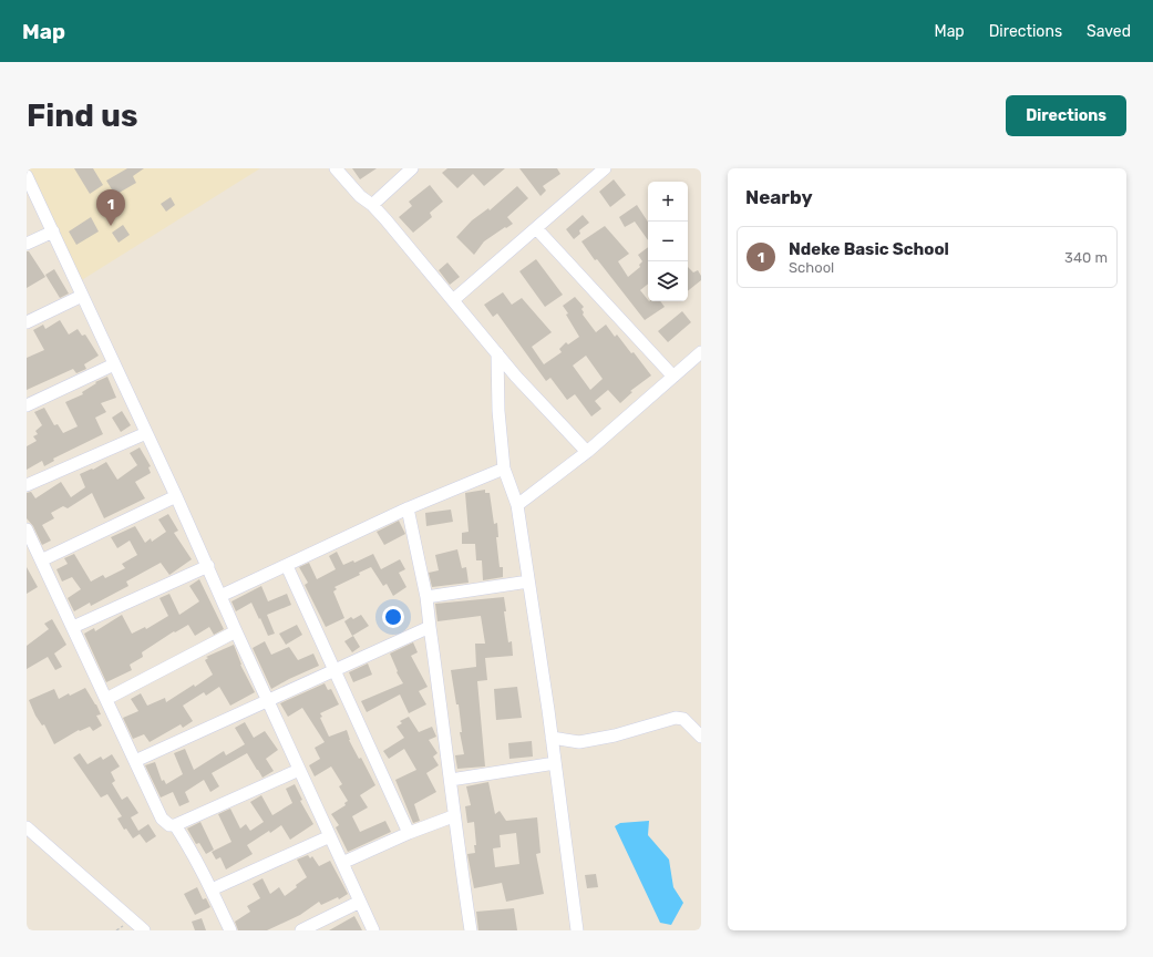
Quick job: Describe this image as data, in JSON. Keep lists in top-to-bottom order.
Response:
{
  "page": {
    "header": "Map",
    "nav": ["Map", "Directions", "Saved"],
    "buttons": "Directions",
    "title": "Find us",
    "heading": "Nearby",
    "map_buttons": ["+", "−"],
    "pins": "1",
    "list": [
      {
        "mark": "1",
        "name": "Ndeke Basic School",
        "note": "School",
        "value": "340 m"
      }
    ]
  }
}
